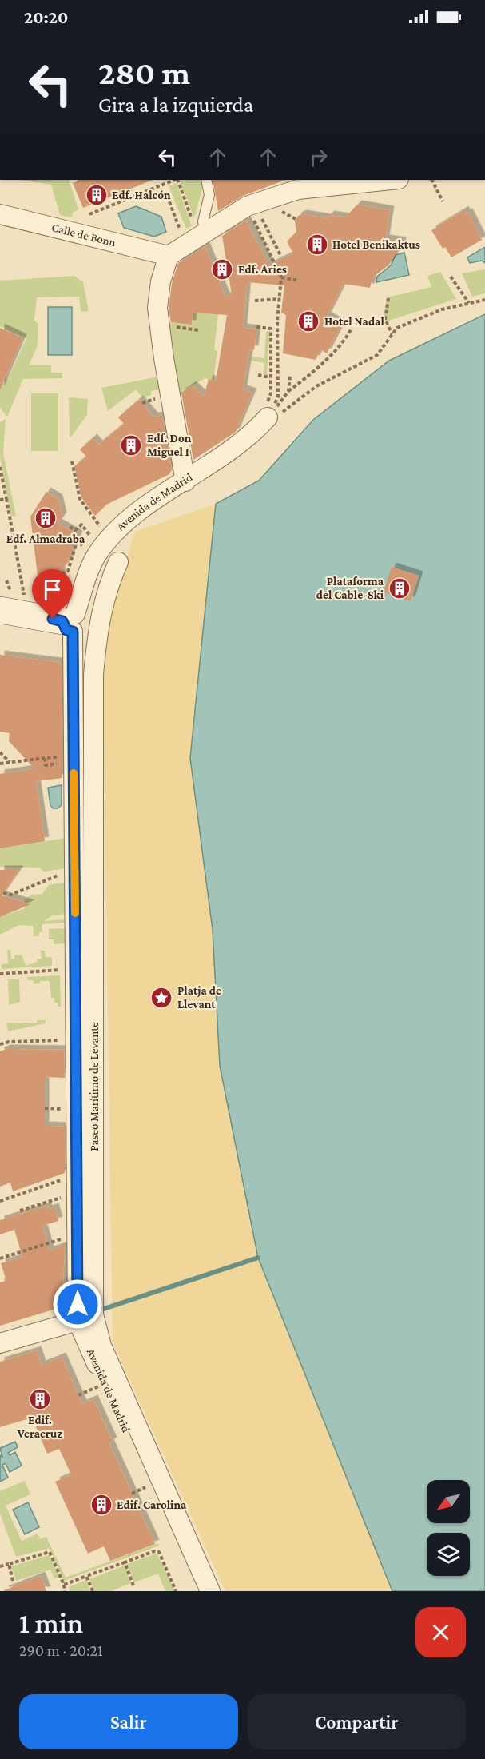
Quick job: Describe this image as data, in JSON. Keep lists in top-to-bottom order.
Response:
{
  "streets": {
    "street": ["Calle de Bonn", "Avenida de Madrid", "Paseo Marítimo de Levante"]
  },
  "places": {
    "building": [
      "Edf. Halcón",
      "Hotel Benikaktus",
      "Edf. Aries",
      "Hotel Nadal",
      "Edf. Don Miguel I",
      "Edf. Almadraba",
      "Plataforma del Cable-Ski",
      "Edif. Veracruz",
      "Edif. Carolina"
    ],
    "place": ["Platja de Llevant"]
  },
  "north": "bottom left",
  "page": {
    "status": "20:20",
    "turn": ["280 m", "Gira a la izquierda"],
    "heading": ["1 min", "290 m · 20:21"],
    "buttons": ["Salir", "Compartir"]
  }
}
